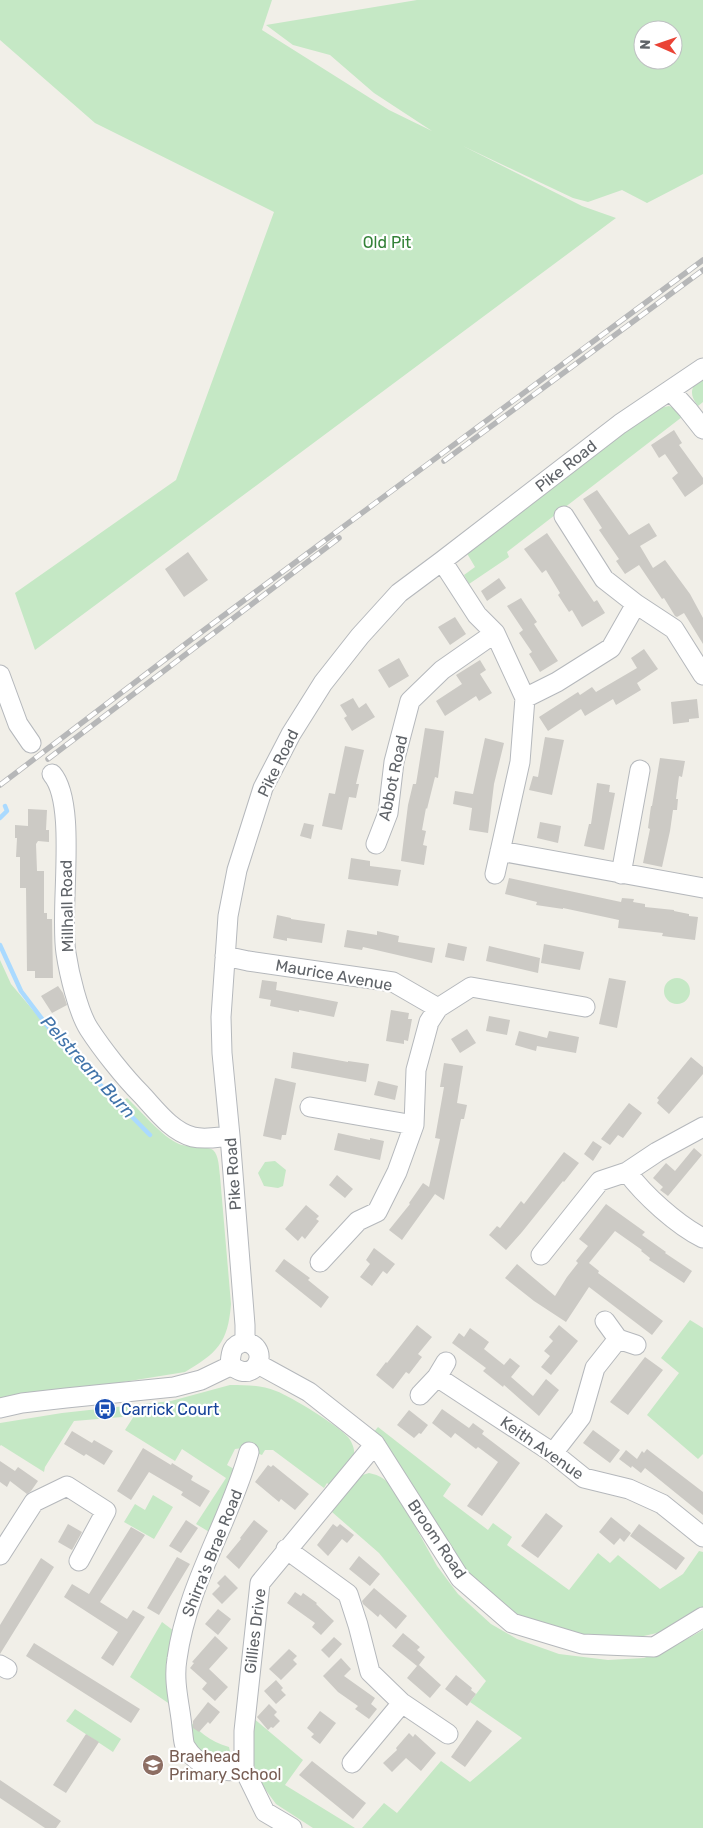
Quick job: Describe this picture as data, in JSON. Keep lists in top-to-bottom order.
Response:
{
  "streets": {
    "street": [
      "Pike Road",
      "Abbot Road",
      "Millhall Road",
      "Maurice Avenue",
      "Keith Avenue",
      "Broom Road",
      "Shirra's Brae Road",
      "Gillies Drive"
    ]
  },
  "crossings": [
    ["Pike Road", "Millhall Road"],
    ["Pike Road", "Maurice Avenue"],
    ["Pike Road", "Broom Road"],
    ["Broom Road", "Gillies Drive"],
    ["Shirra's Brae Road", "Gillies Drive"]
  ],
  "water": ["Pelstream Burn"],
  "parks": ["Old Pit"],
  "places": {
    "bus stop": ["Carrick Court"],
    "school or university": ["Braehead Primary School"]
  },
  "north": "left"
}
